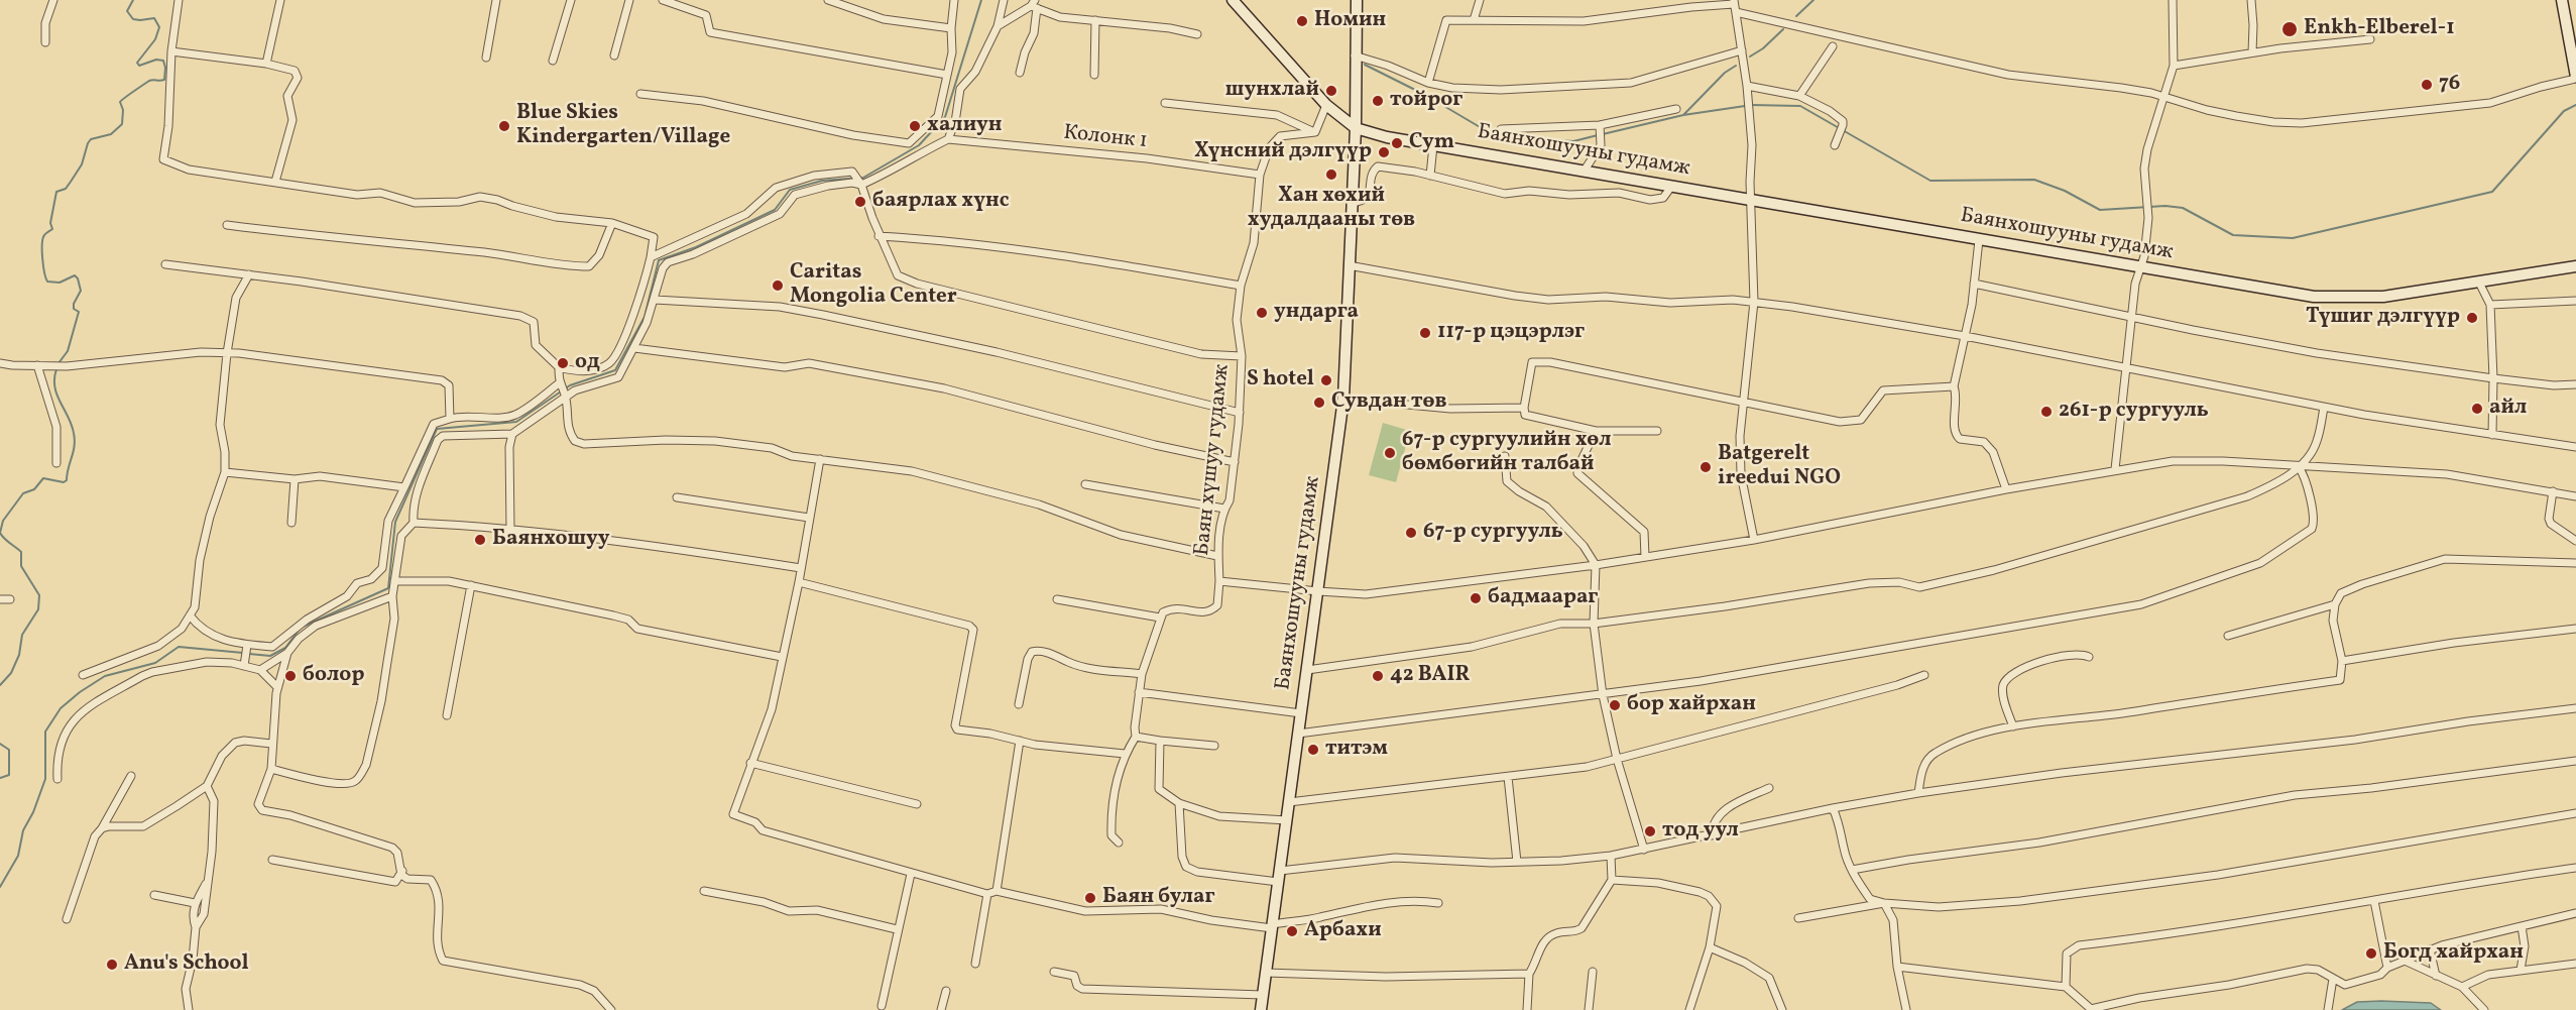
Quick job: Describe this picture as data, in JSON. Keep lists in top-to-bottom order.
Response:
{
  "streets": {
    "main road": ["Баянхошууны гудамж"],
    "street": ["Колонк 1", "Баян хүшуу гудамж"]
  },
  "crossings": [
    ["Колонк 1", "Баян хүшуу гудамж"],
    ["Баянхошууны гудамж", "Баян хүшуу гудамж"]
  ],
  "places": [
    "Номин",
    "Enkh-Elberel-1",
    "76",
    "шунхлай",
    "тойрог",
    "Blue Skies Kindergarten/Village",
    "халиун",
    "Cym",
    "Хүнсний дэлгүүр",
    "Хан хөхий худалдааны төв",
    "баярлах хүнс",
    "Caritas Mongolia Center",
    "ундарга",
    "Түшиг дэлгүүр",
    "117-р цэцэрлэг",
    "од",
    "S hotel",
    "Сувдан төв",
    "айл",
    "261-р сургууль",
    "67-р сургуулийн хөл бөмбөгийн талбай",
    "Batgerelt ireedui NGO",
    "67-р сургууль",
    "Баянхошуу",
    "бадмаараг",
    "болор",
    "42 BAIR",
    "бор хайрхан",
    "титэм",
    "тод уул",
    "Баян булаг",
    "Арбахи",
    "Богд хайрхан",
    "Anu's School"
  ]
}
